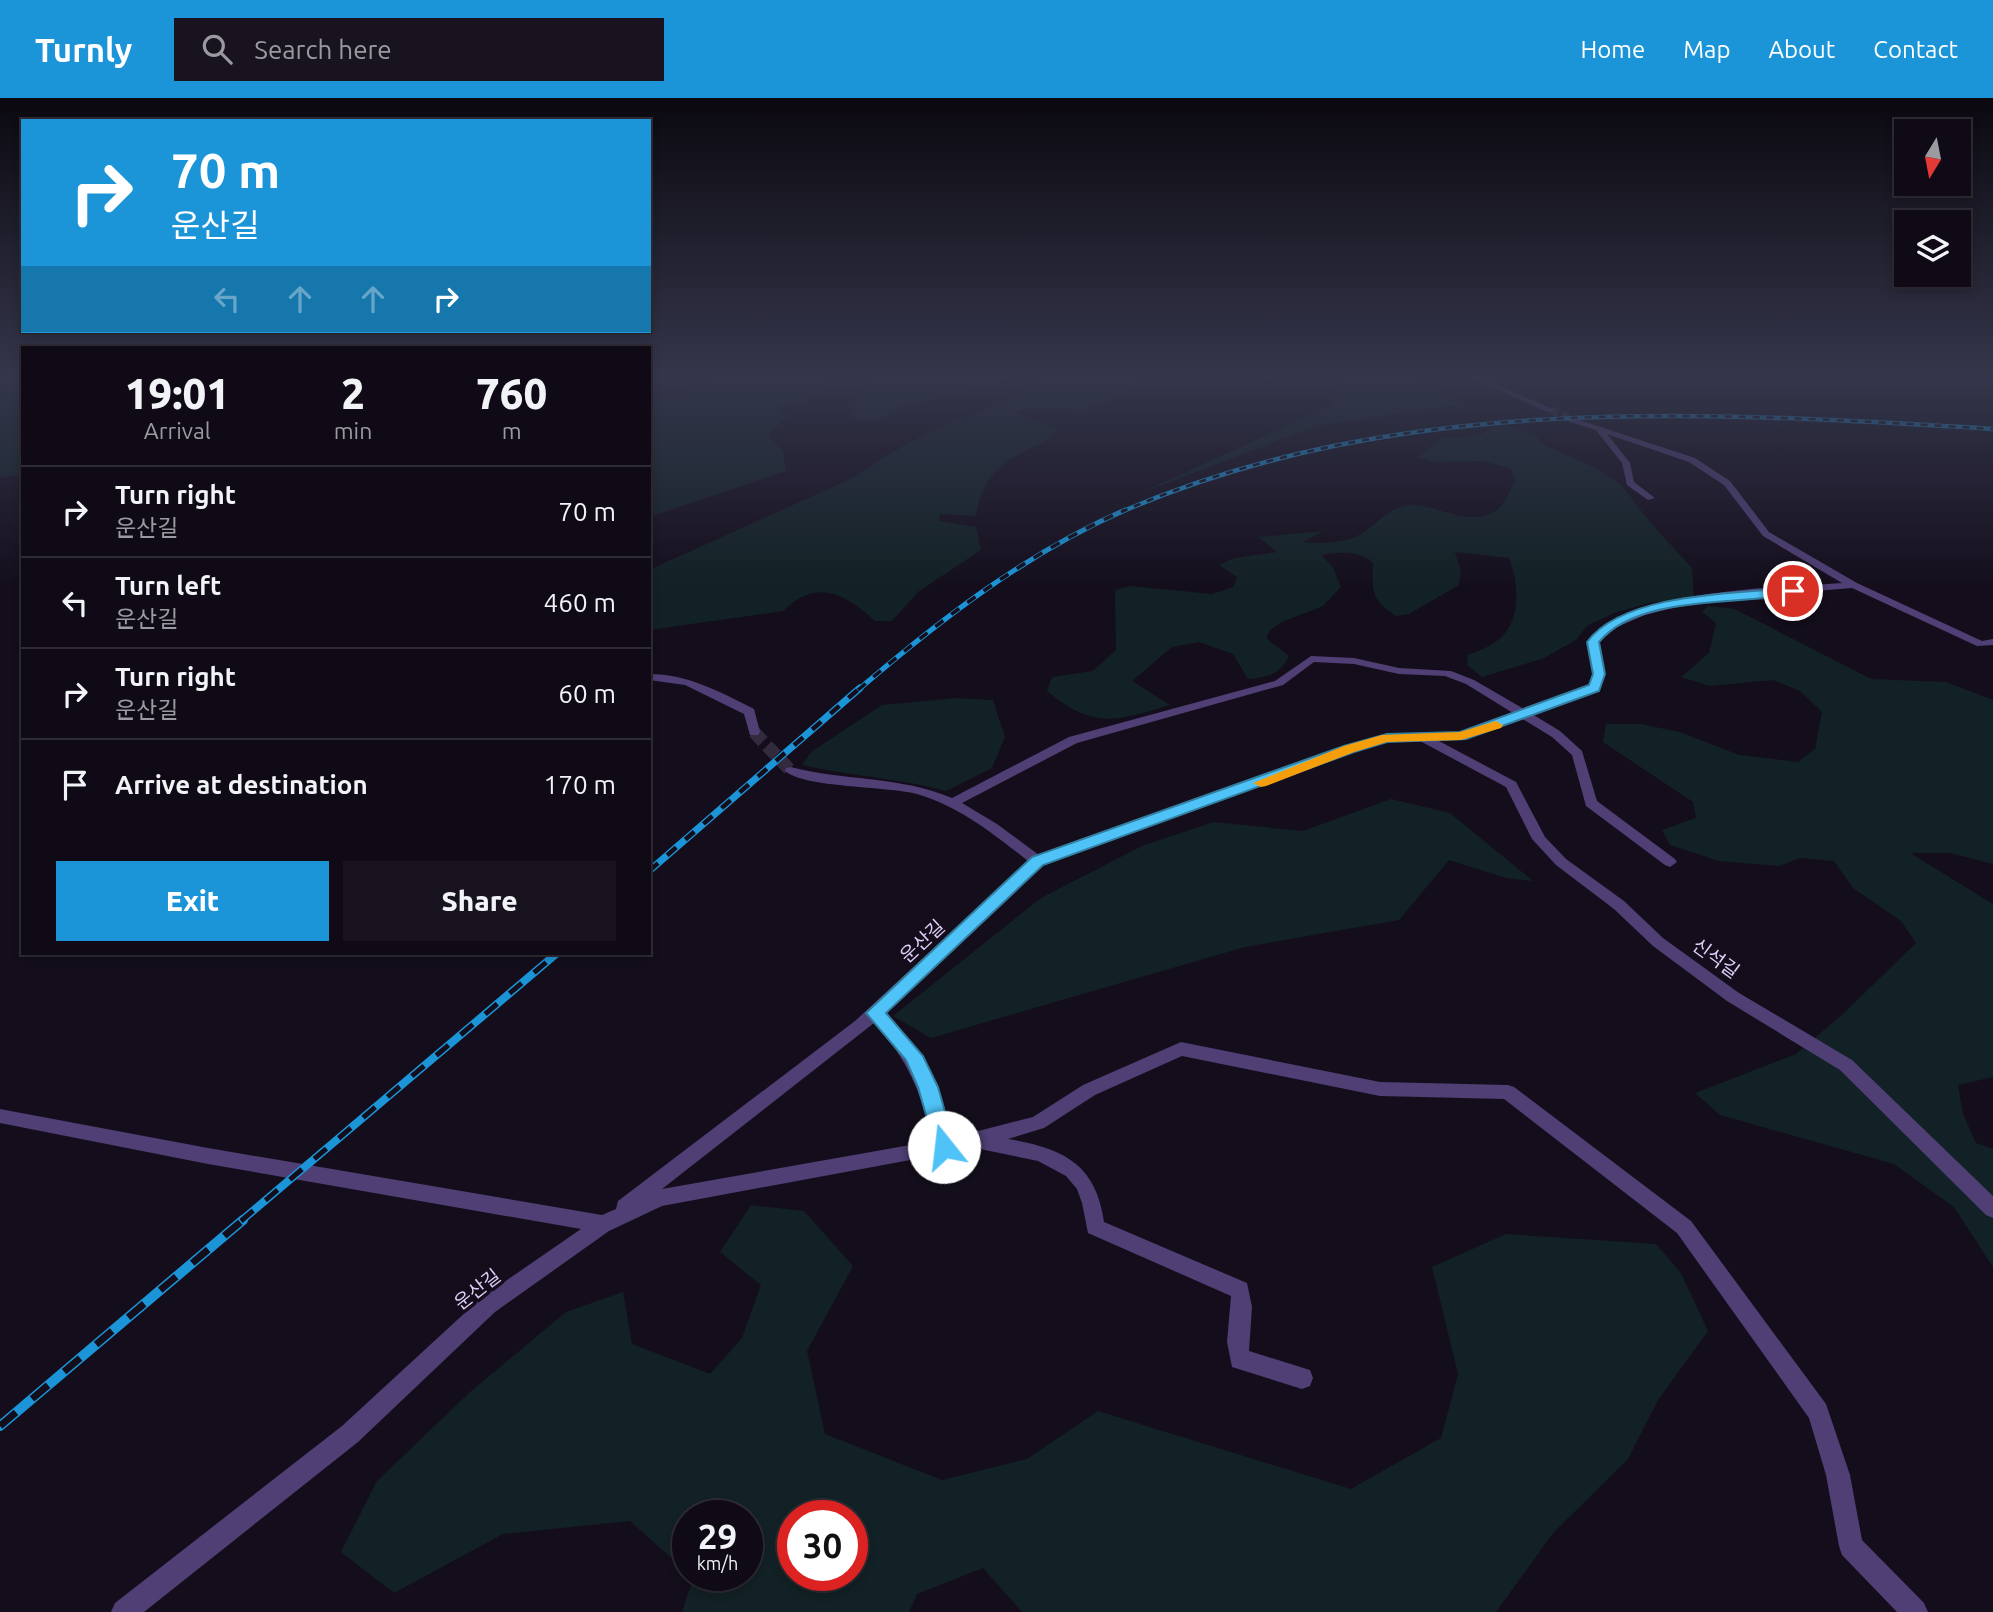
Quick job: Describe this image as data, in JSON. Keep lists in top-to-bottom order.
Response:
{
  "streets": {
    "street": ["운산길", "신석길"]
  },
  "crossings": [
    ["운산길", "신석길"]
  ],
  "north": "bottom",
  "page": {
    "header": "Turnly",
    "search": "Search here",
    "nav": [
      "Home",
      "Map",
      "About",
      "Contact"
    ],
    "turn": ["70 m", "운산길"],
    "eta": [
      "19:01",
      "Arrival",
      "2",
      "min",
      "760",
      "m"
    ],
    "list": [
      {
        "name": "Turn right",
        "note": "운산길",
        "value": "70 m"
      },
      {
        "name": "Turn left",
        "note": "운산길",
        "value": "460 m"
      },
      {
        "name": "Turn right",
        "note": "운산길",
        "value": "60 m"
      },
      {
        "name": "Arrive at destination",
        "value": "170 m"
      }
    ],
    "buttons": ["Exit", "Share"],
    "speed": "29 km/h",
    "limit": "30"
  }
}
